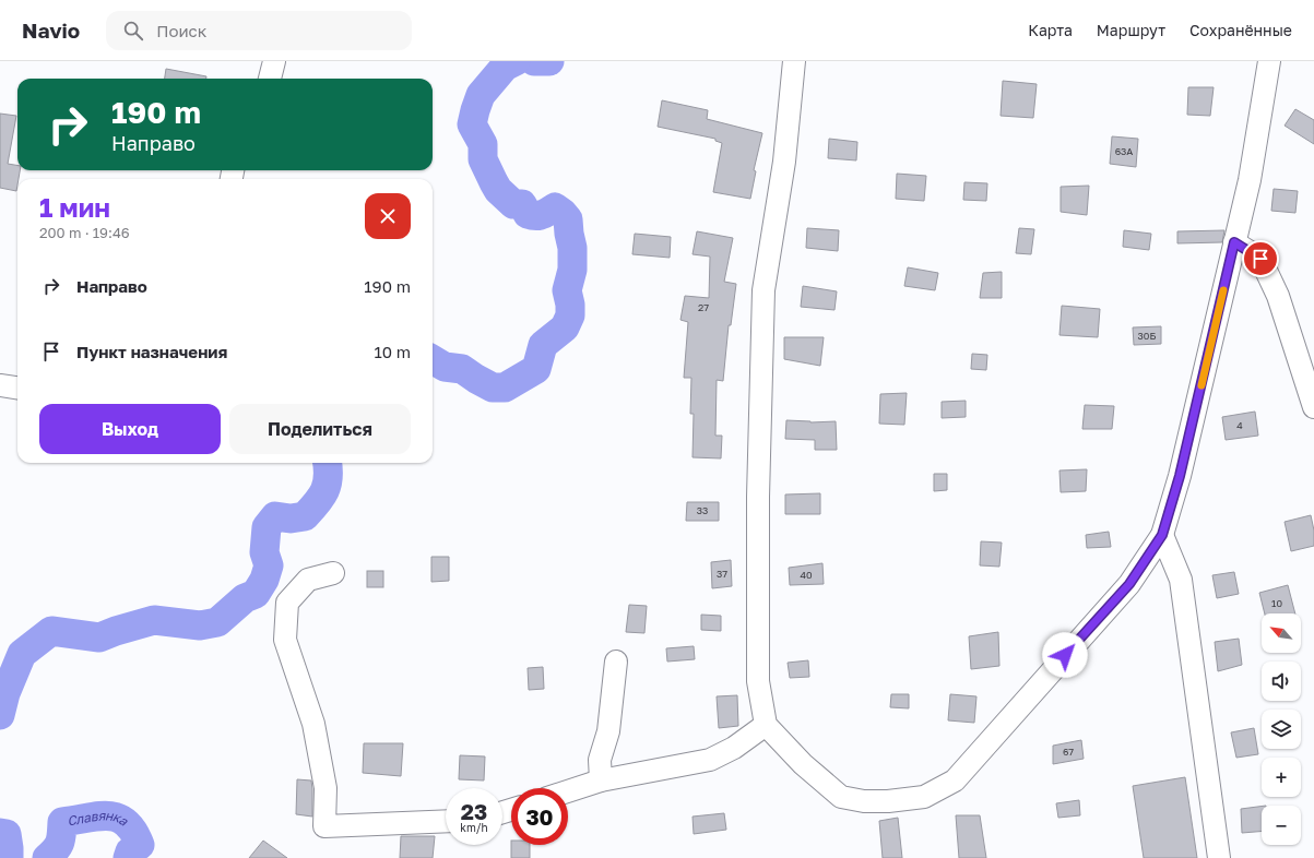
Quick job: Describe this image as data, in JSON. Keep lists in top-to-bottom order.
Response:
{
  "water": ["Славянка"],
  "house_numbers": [
    "63А",
    "27",
    "30Б",
    "4",
    "33",
    "37",
    "40",
    "10",
    "67"
  ],
  "north": "top left",
  "page": {
    "header": "Navio",
    "search": "Поиск",
    "nav": ["Карта", "Маршрут", "Сохранённые"],
    "turn": ["190 m", "Направо"],
    "heading": ["1 мин", "200 m · 19:46"],
    "list": [
      {
        "name": "Направо",
        "value": "190 m"
      },
      {
        "name": "Пункт назначения",
        "value": "10 m"
      }
    ],
    "buttons": ["Выход", "Поделиться"],
    "map_buttons": ["+", "−"],
    "speed": "23 km/h",
    "limit": "30"
  }
}
